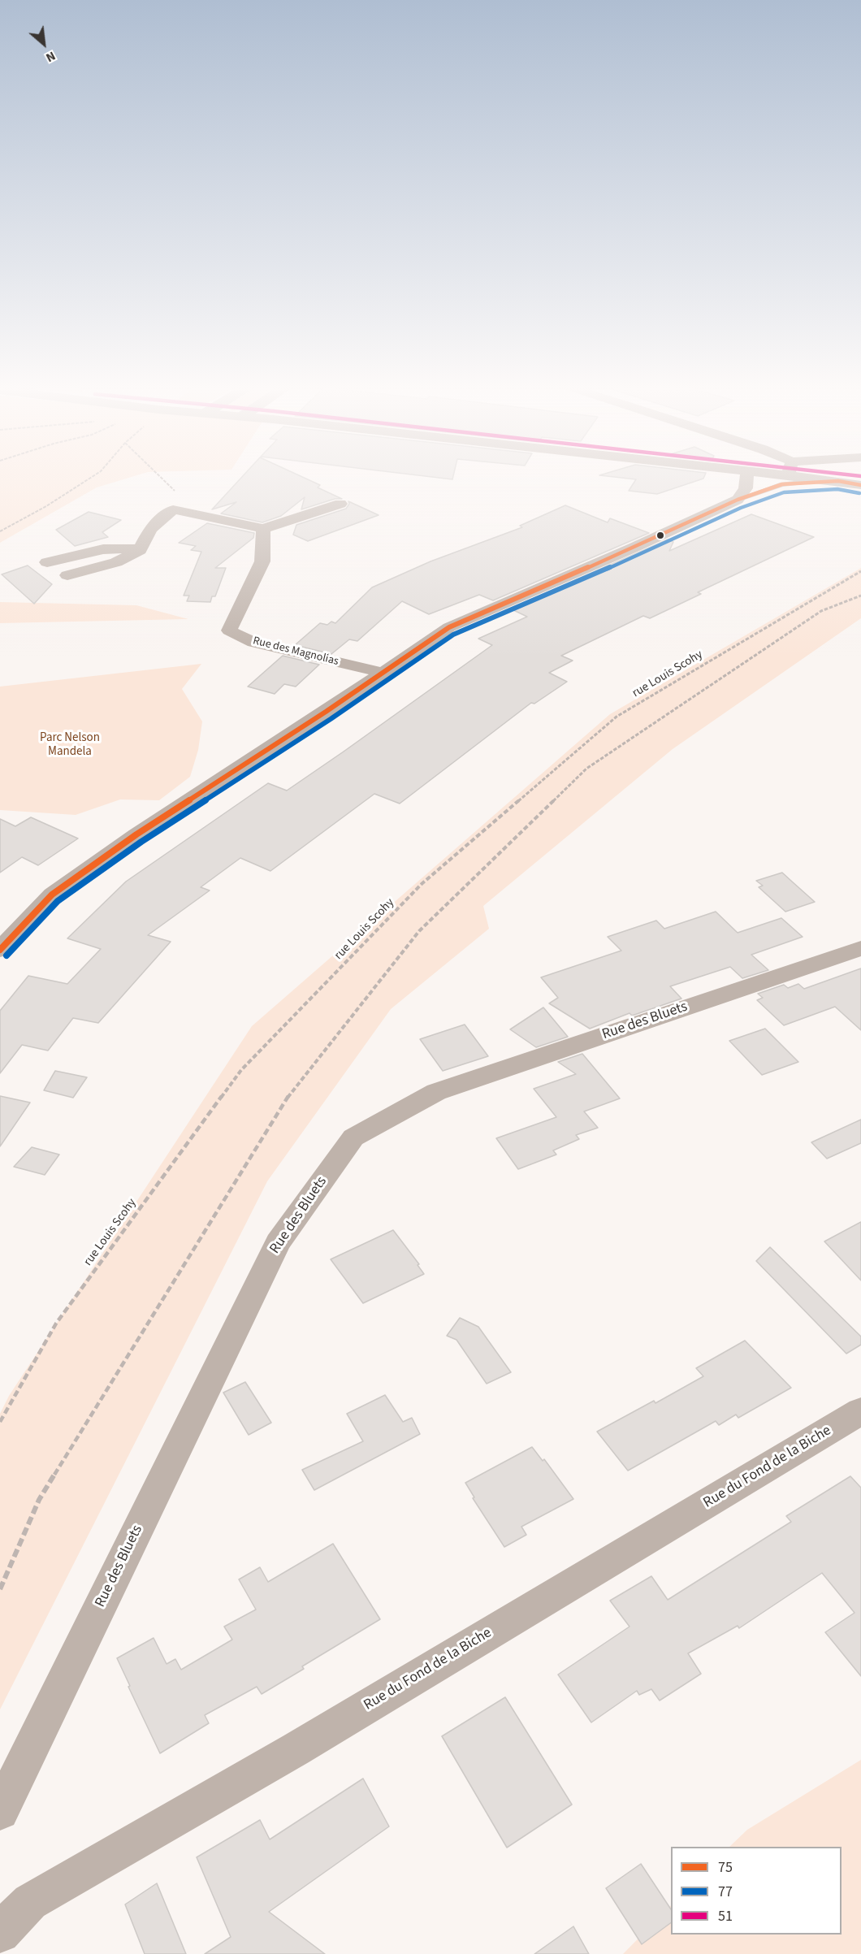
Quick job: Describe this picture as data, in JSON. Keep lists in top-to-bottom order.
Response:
{
  "streets": {
    "street": ["Rue des Magnolias", "Rue des Bluets", "Rue du Fond de la Biche"],
    "path": ["rue Louis Scohy"]
  },
  "parks": ["Parc Nelson Mandela"],
  "lines": ["transit line 75", "transit line 77"],
  "legend": ["75", "77", "51"],
  "north": "bottom right"
}
